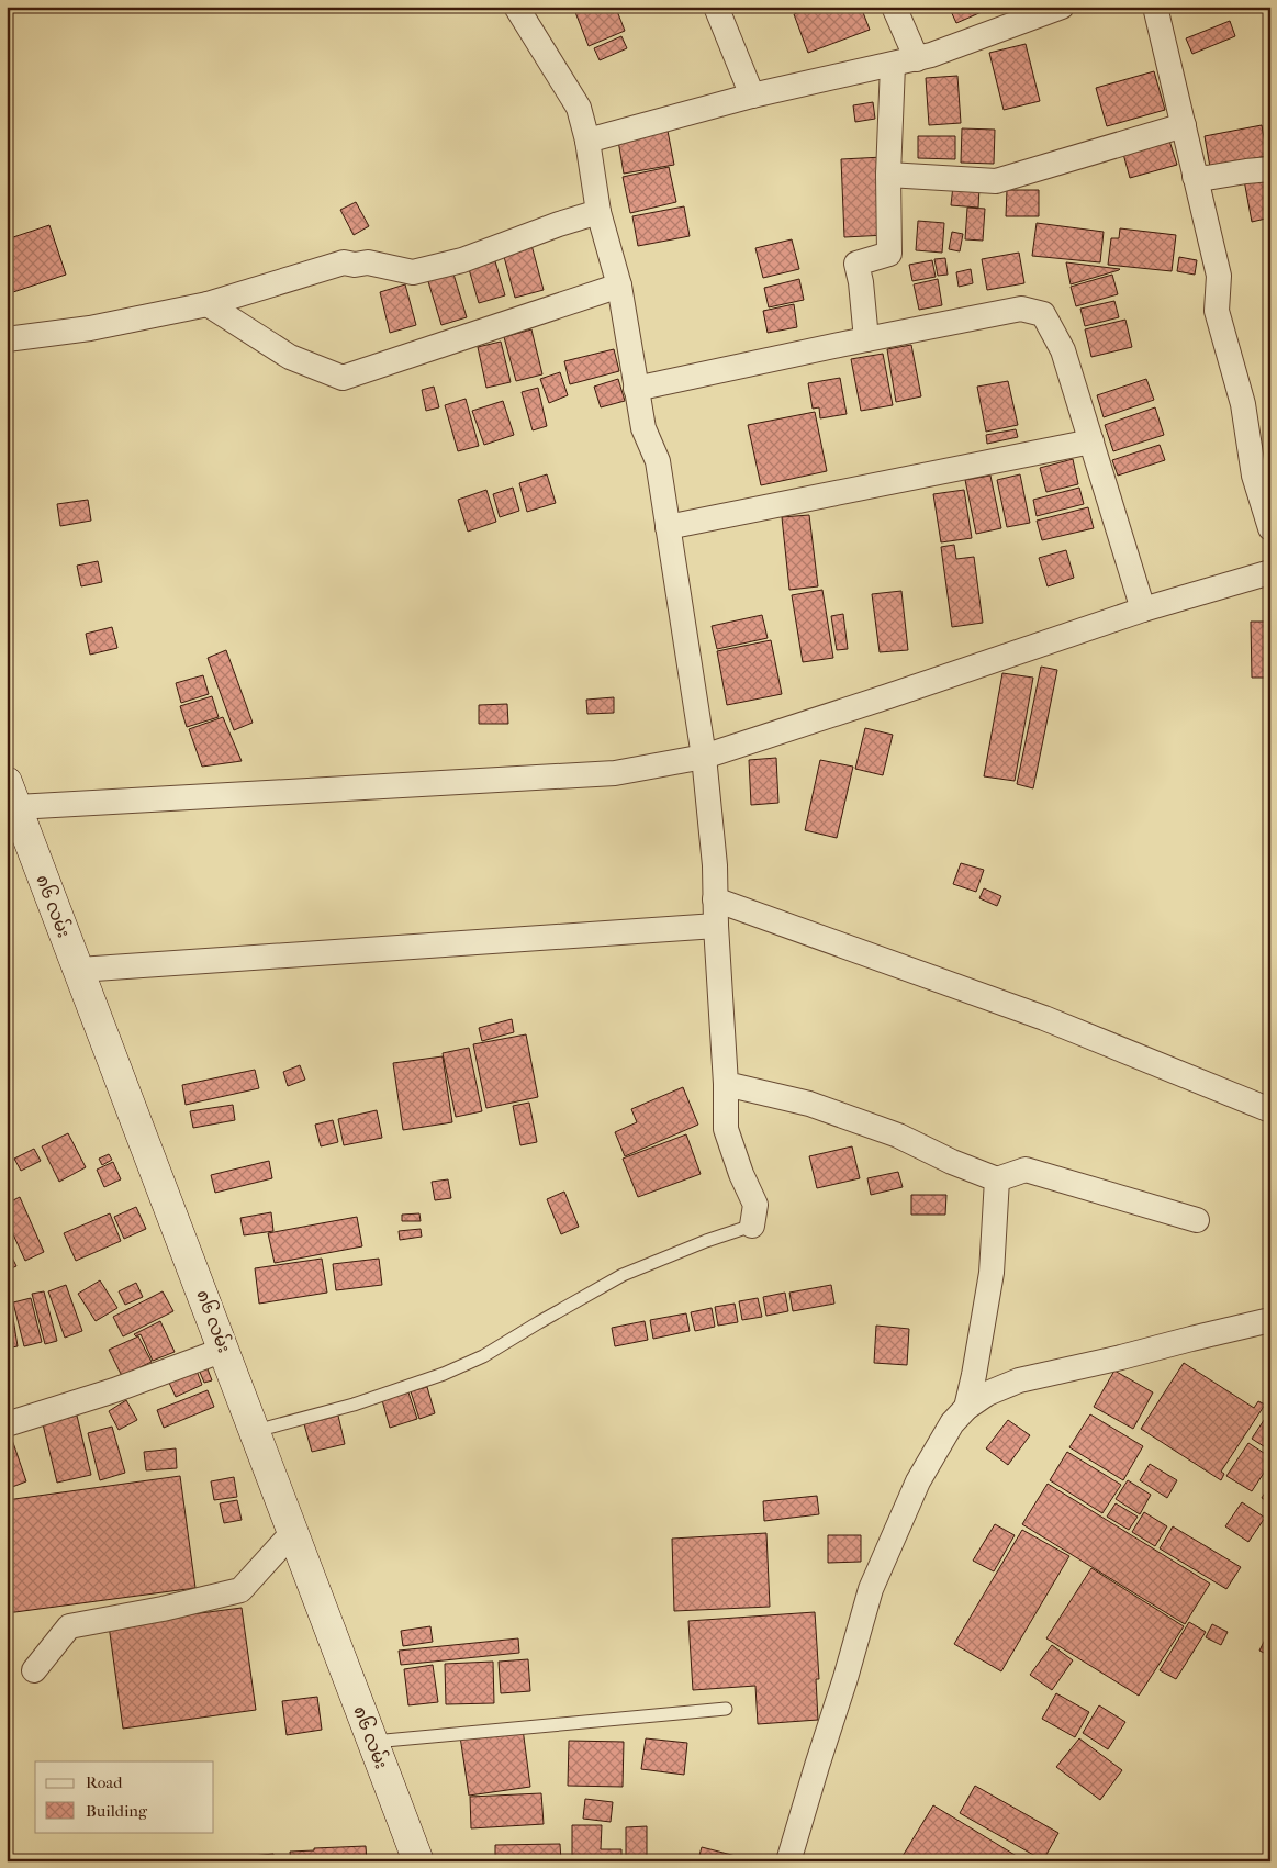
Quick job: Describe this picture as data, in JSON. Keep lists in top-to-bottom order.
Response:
{
  "streets": {
    "street": ["၈၆ လမ်း"]
  },
  "legend": ["Road", "Building"]
}
